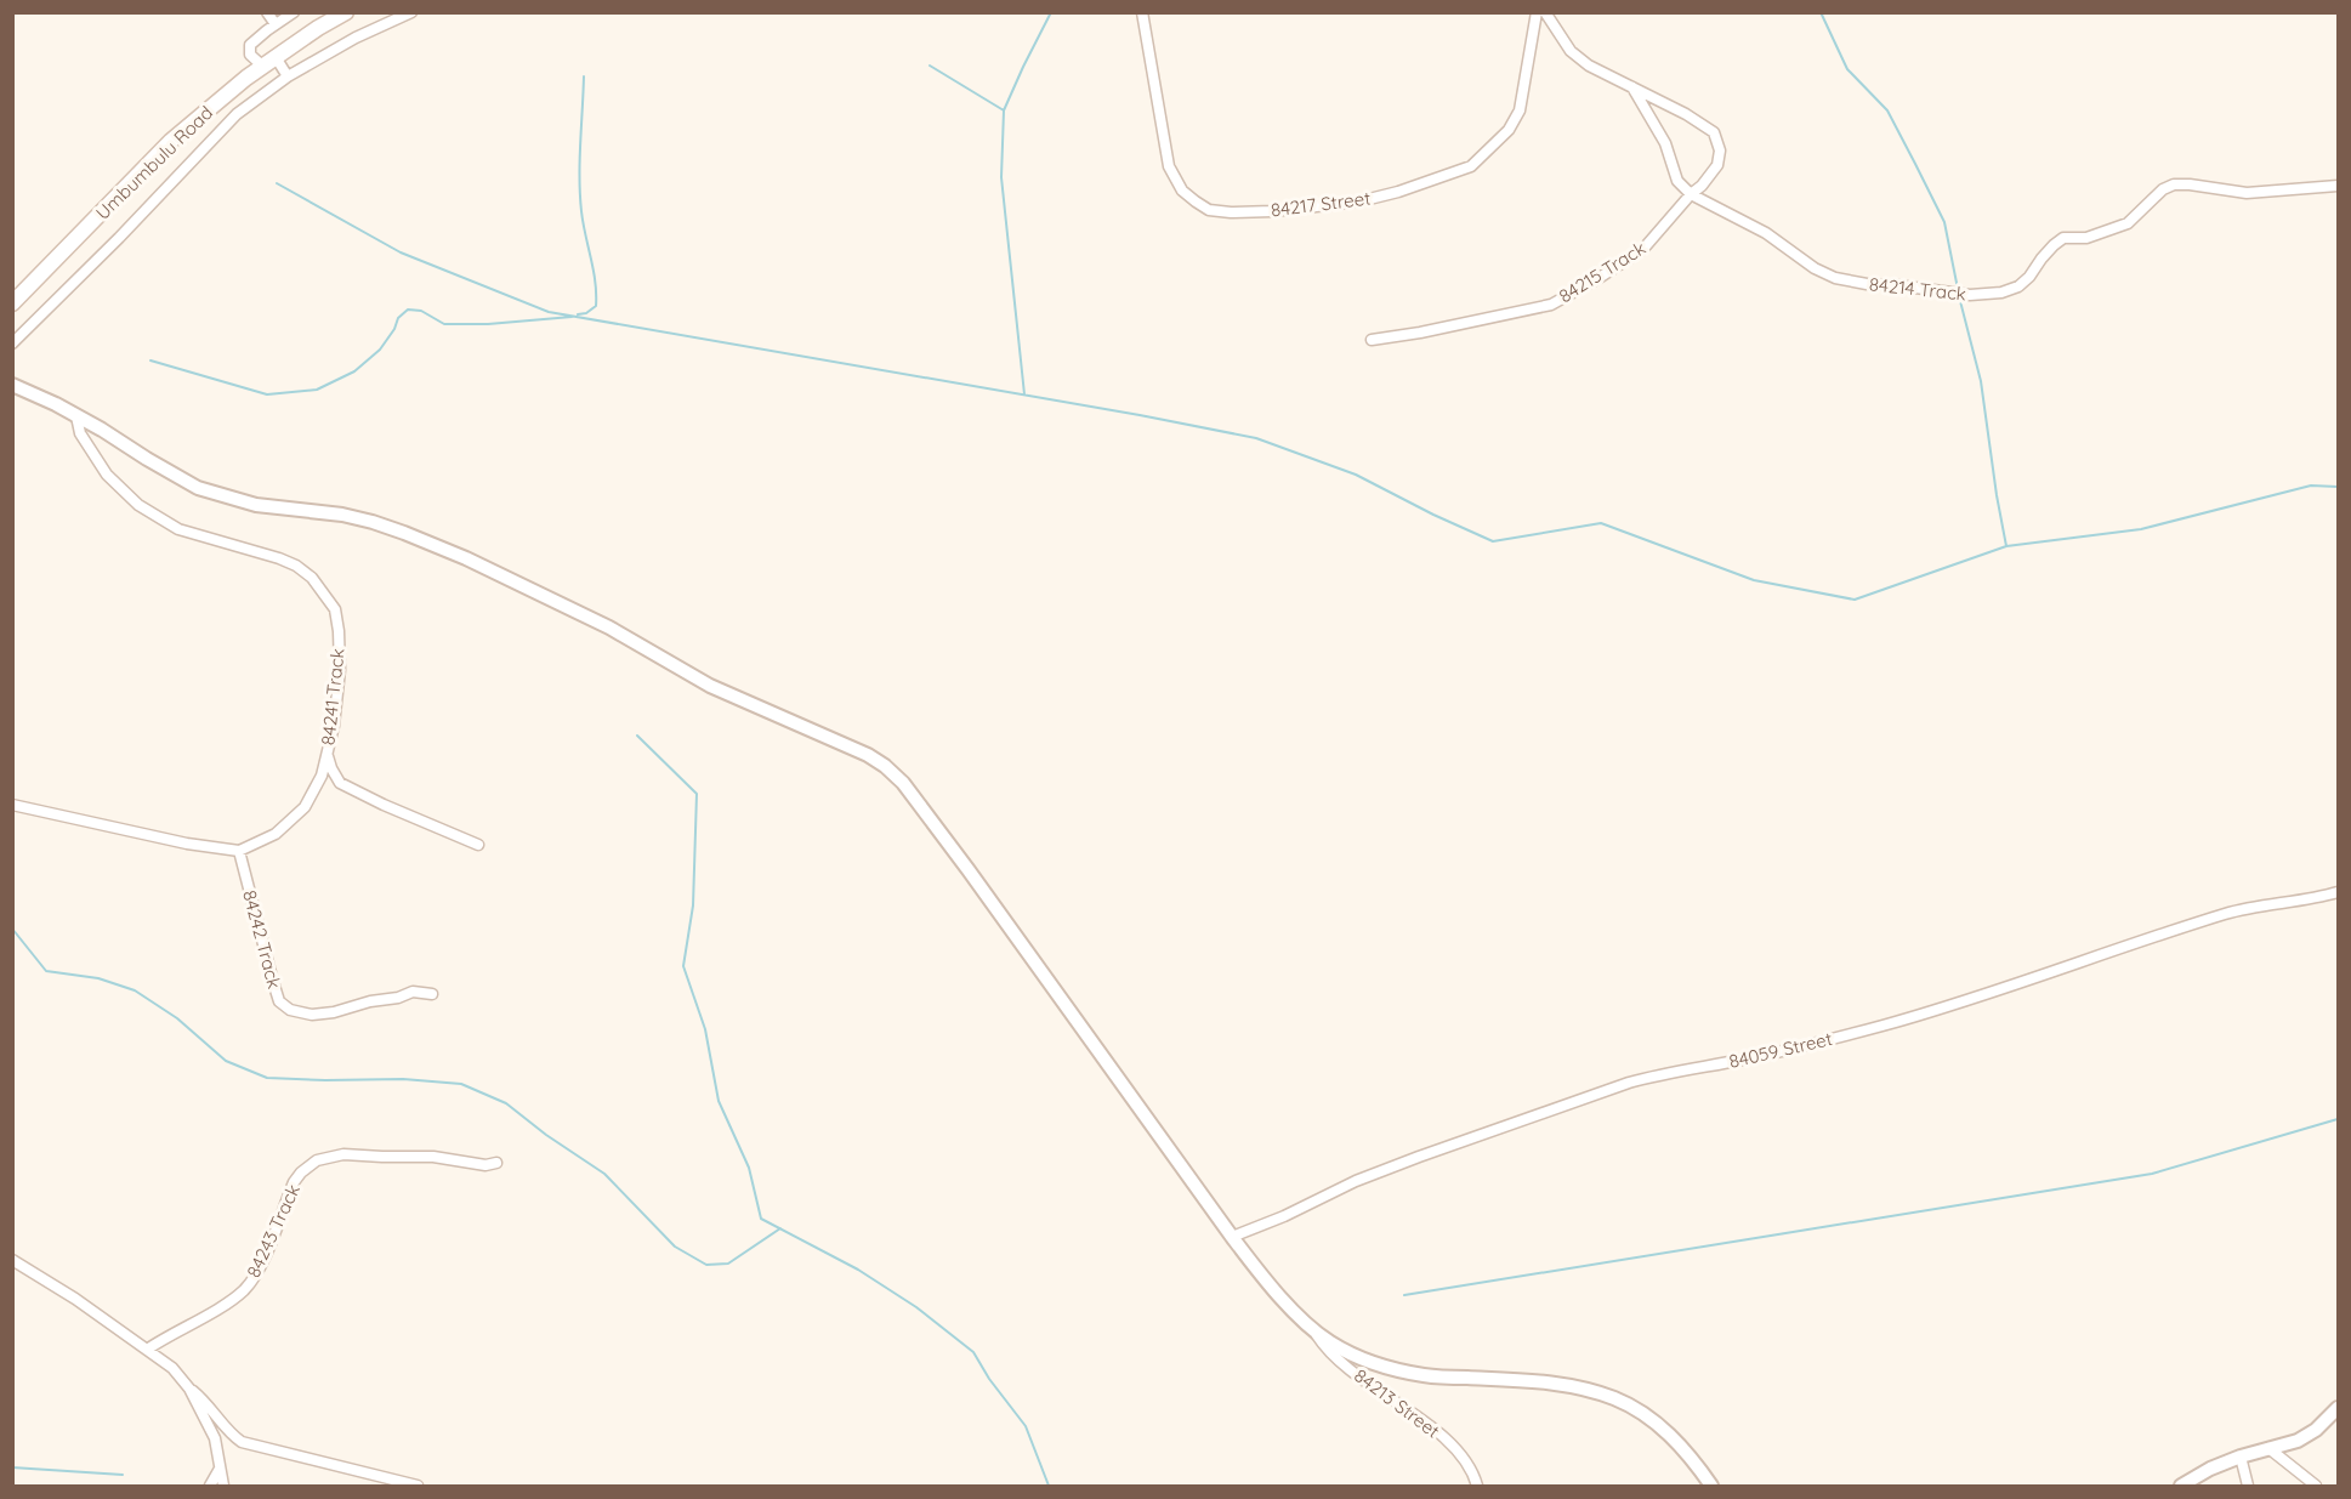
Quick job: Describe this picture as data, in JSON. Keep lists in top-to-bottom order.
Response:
{
  "streets": {
    "main road": ["Umbumbulu Road"],
    "street": [
      "84217 Street",
      "84215 Track",
      "84214 Track",
      "84241 Track",
      "84242 Track",
      "84059 Street",
      "84243 Track",
      "84213 Street"
    ]
  },
  "crossings": [
    ["84215 Track", "84214 Track"],
    ["84241 Track", "84242 Track"]
  ]
}
